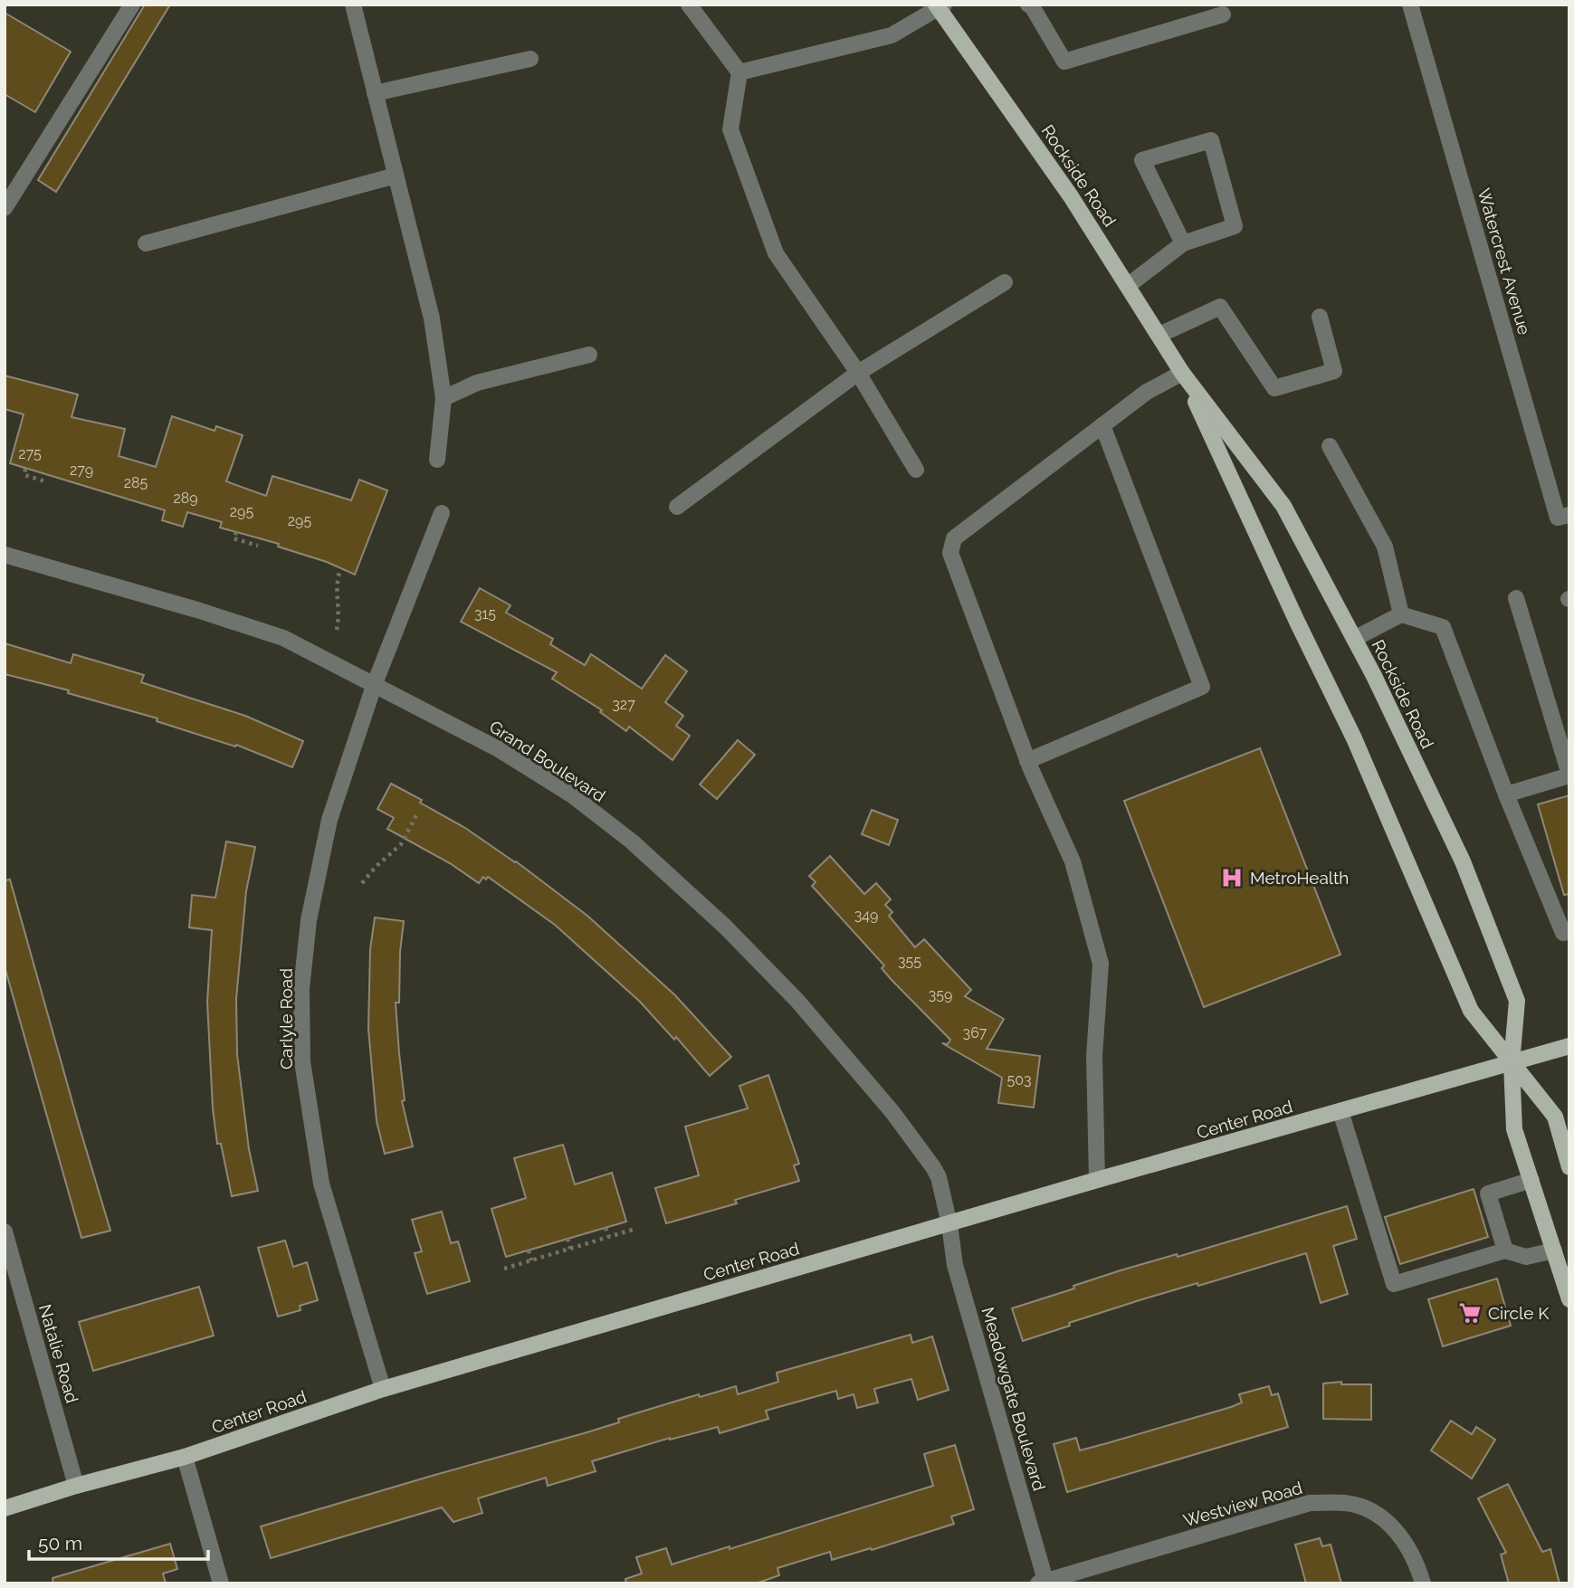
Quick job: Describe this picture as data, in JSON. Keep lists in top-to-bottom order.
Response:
{
  "streets": {
    "main road": ["Rockside Road", "Center Road"],
    "street": [
      "Watercrest Avenue",
      "Grand Boulevard",
      "Carlyle Road",
      "Natalie Road",
      "Meadowgate Boulevard",
      "Westview Road"
    ]
  },
  "crossings": [
    ["Rockside Road", "Center Road"],
    ["Grand Boulevard", "Carlyle Road"],
    ["Grand Boulevard", "Center Road"],
    ["Grand Boulevard", "Meadowgate Boulevard"],
    ["Carlyle Road", "Center Road"],
    ["Center Road", "Natalie Road"],
    ["Center Road", "Meadowgate Boulevard"],
    ["Meadowgate Boulevard", "Westview Road"]
  ],
  "places": {
    "hospital": ["MetroHealth"],
    "supermarket": ["Circle K"]
  },
  "house_numbers": [
    "275",
    "279",
    "285",
    "289",
    "295",
    "295",
    "315",
    "327",
    "349",
    "355",
    "359",
    "367",
    "503"
  ],
  "scale_bar": "50 m"
}
